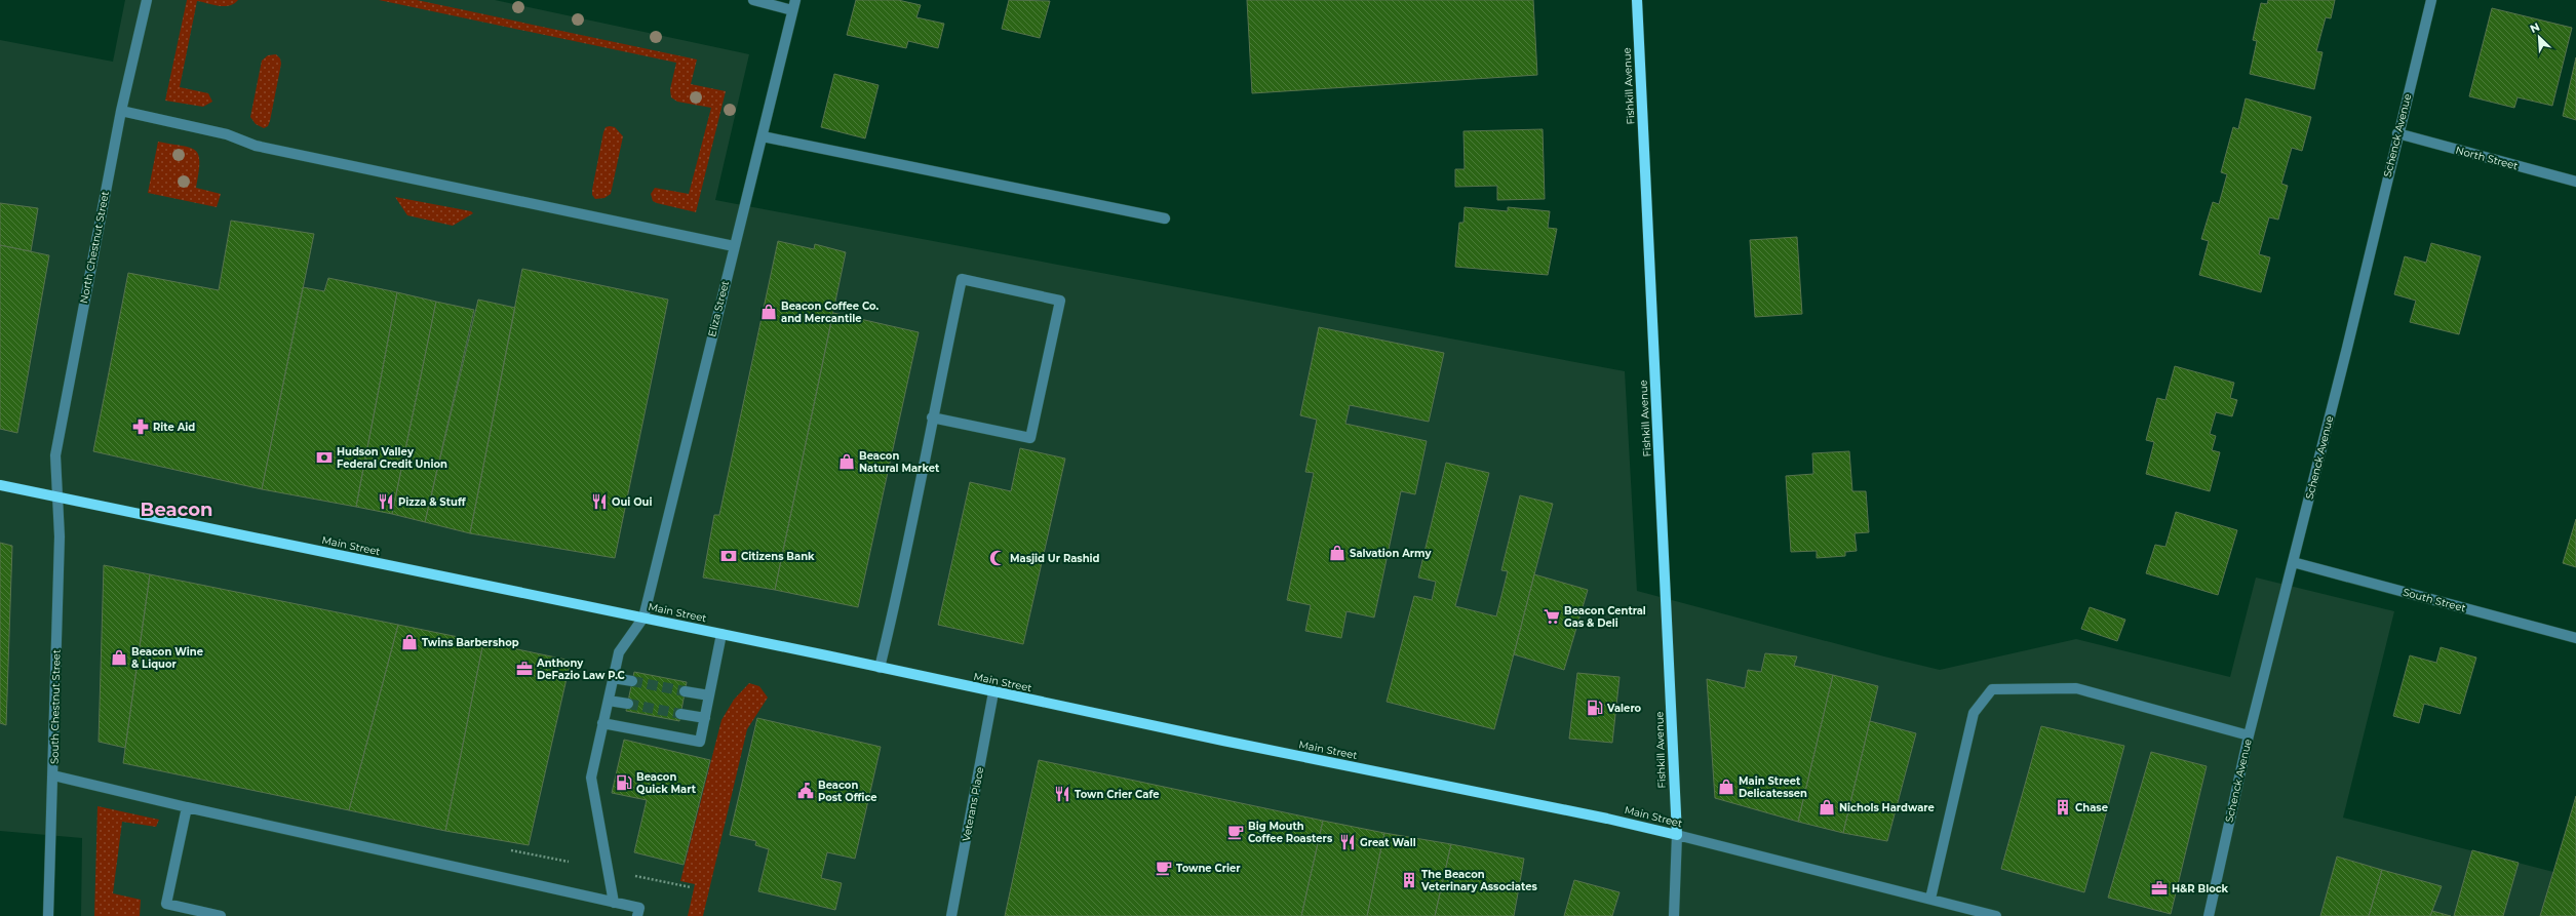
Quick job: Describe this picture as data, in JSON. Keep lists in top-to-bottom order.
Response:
{
  "streets": {
    "main road": ["Fishkill Avenue", "Main Street"],
    "street": [
      "Schenck Avenue",
      "North Street",
      "North Chestnut Street",
      "Eliza Street",
      "South Street",
      "South Chestnut Street",
      "Veterans Place"
    ]
  },
  "crossings": [
    ["Fishkill Avenue", "Main Street"],
    ["Schenck Avenue", "North Street"],
    ["Schenck Avenue", "South Street"],
    ["North Chestnut Street", "Main Street"],
    ["North Chestnut Street", "South Chestnut Street"],
    ["Eliza Street", "Main Street"],
    ["Main Street", "South Chestnut Street"],
    ["Main Street", "Veterans Place"]
  ],
  "districts": ["Beacon"],
  "places": {
    "shop": [
      "Beacon Coffee Co. and Mercantile",
      "Beacon Natural Market",
      "Salvation Army",
      "Twins Barbershop",
      "Beacon Wine & Liquor",
      "Main Street Delicatessen",
      "Nichols Hardware"
    ],
    "pharmacy": ["Rite Aid"],
    "bank": ["Hudson Valley Federal Credit Union", "Citizens Bank"],
    "restaurant": [
      "Pizza & Stuff",
      "Oui Oui",
      "Town Crier Cafe",
      "Great Wall"
    ],
    "mosque": ["Masjid Ur Rashid"],
    "supermarket": ["Beacon Central Gas & Deli"],
    "office": ["Anthony DeFazio Law P.C", "H&R Block"],
    "fuel station": ["Valero", "Beacon Quick Mart"],
    "public building": ["Beacon Post Office"],
    "building": ["Chase", "The Beacon Veterinary Associates"],
    "cafe": ["Big Mouth Coffee Roasters", "Towne Crier"]
  },
  "north": "top left"
}
